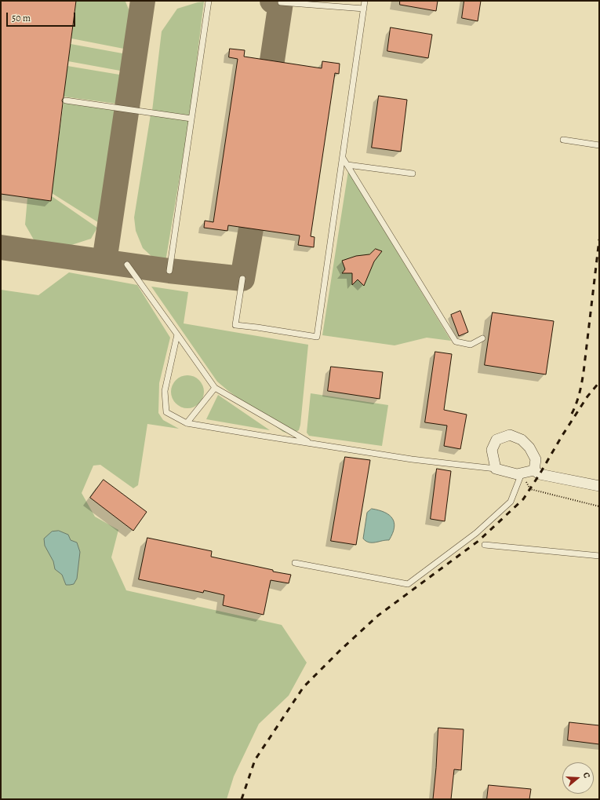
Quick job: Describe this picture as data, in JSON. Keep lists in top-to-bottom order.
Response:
{
  "scale_bar": "50 m",
  "north": "right"
}
